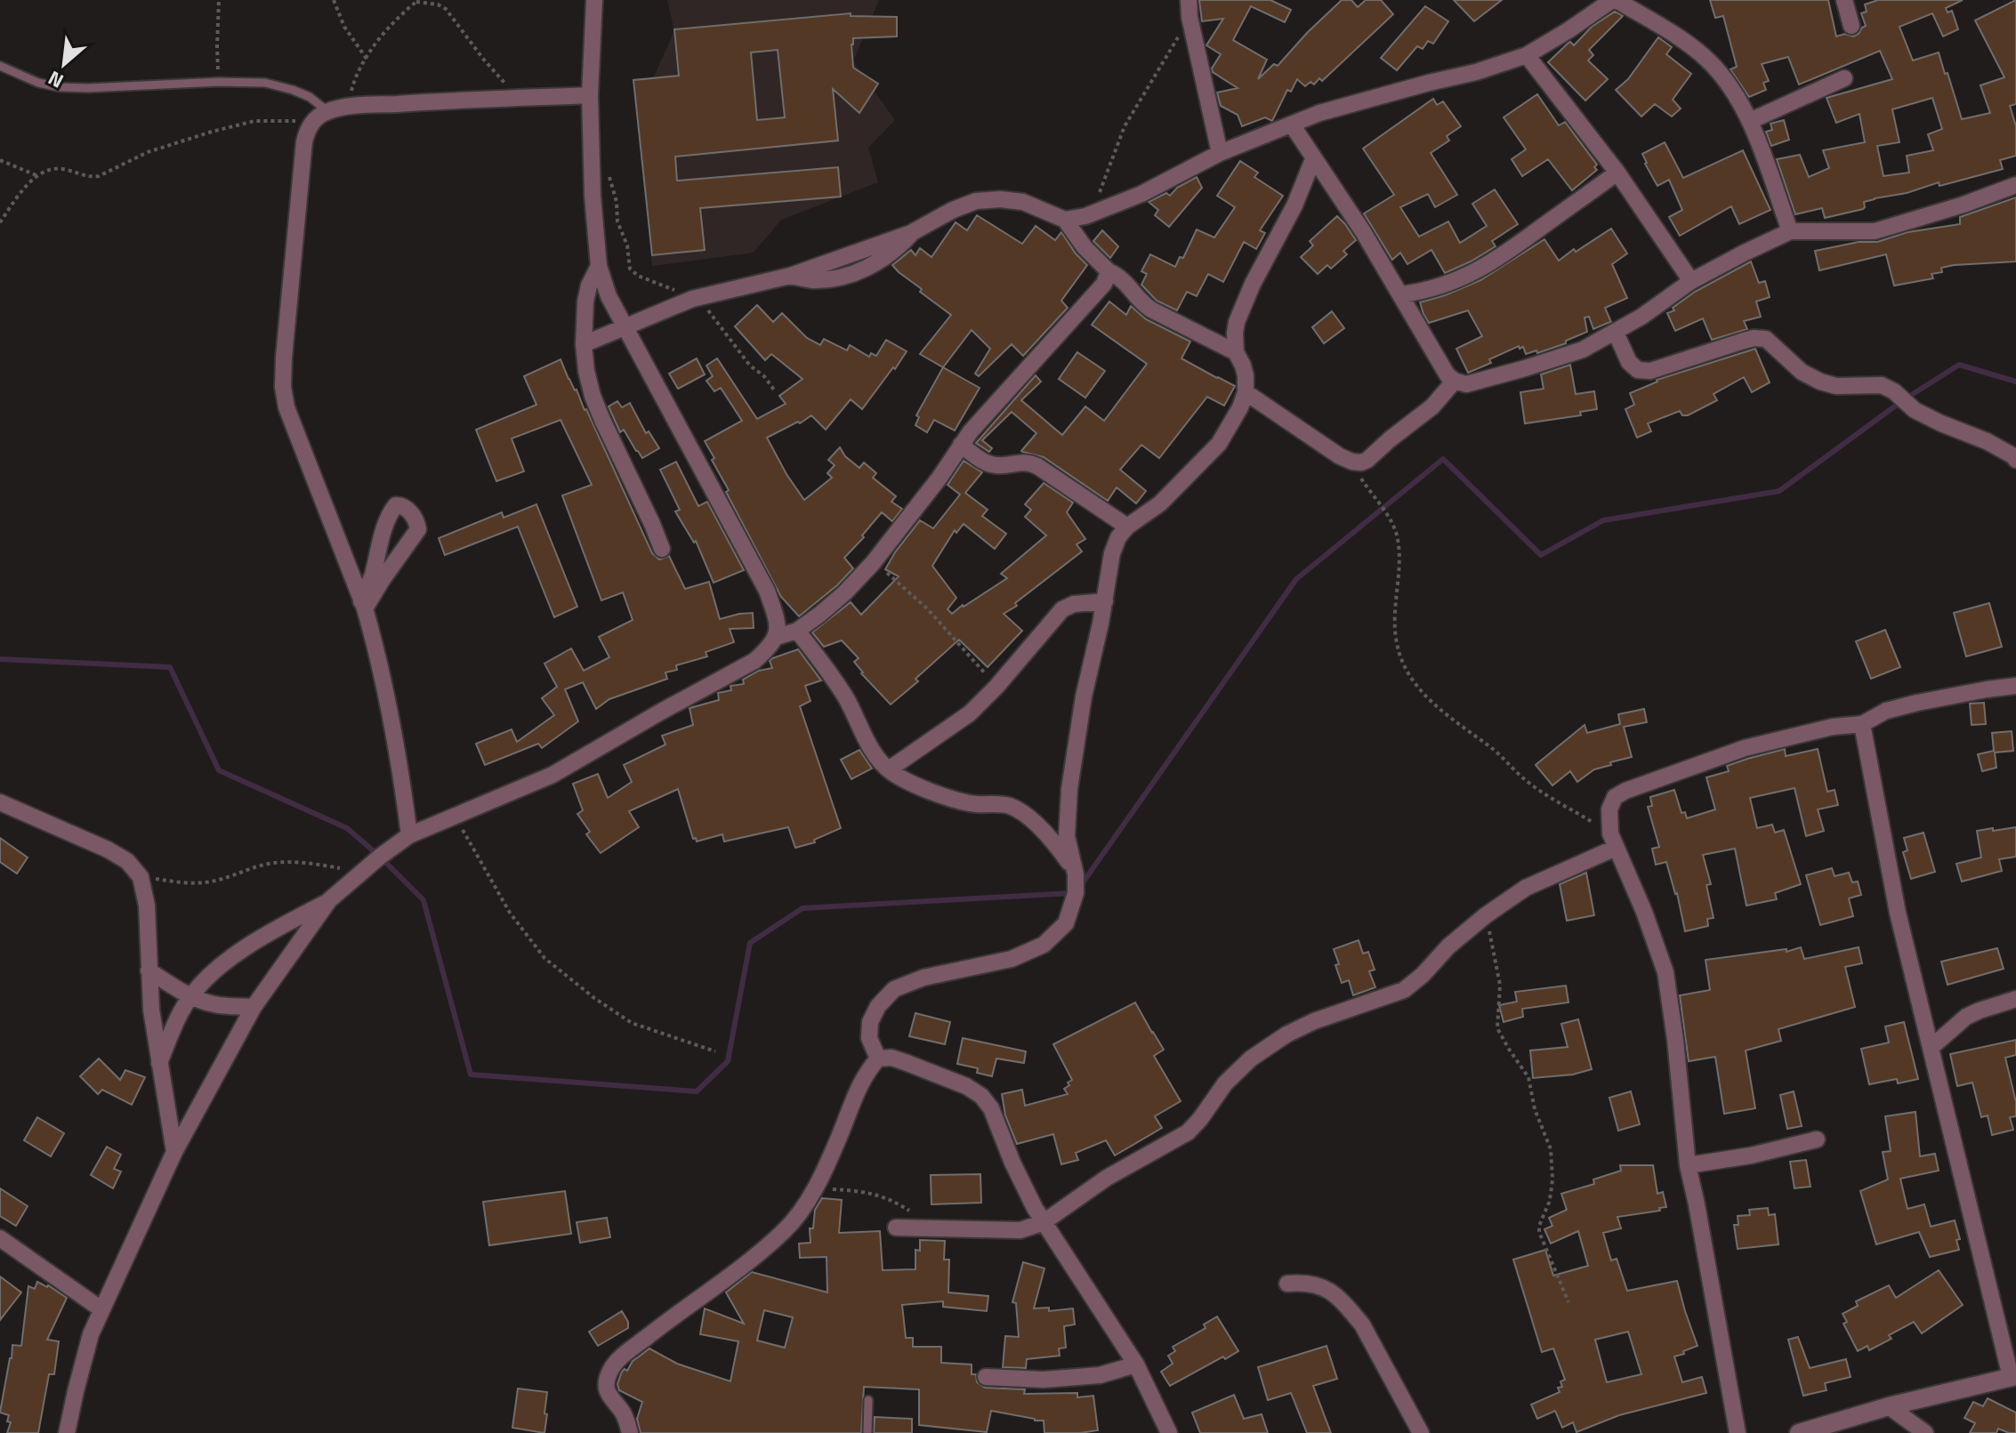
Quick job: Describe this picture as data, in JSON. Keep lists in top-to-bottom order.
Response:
{
  "north": "bottom left"
}
